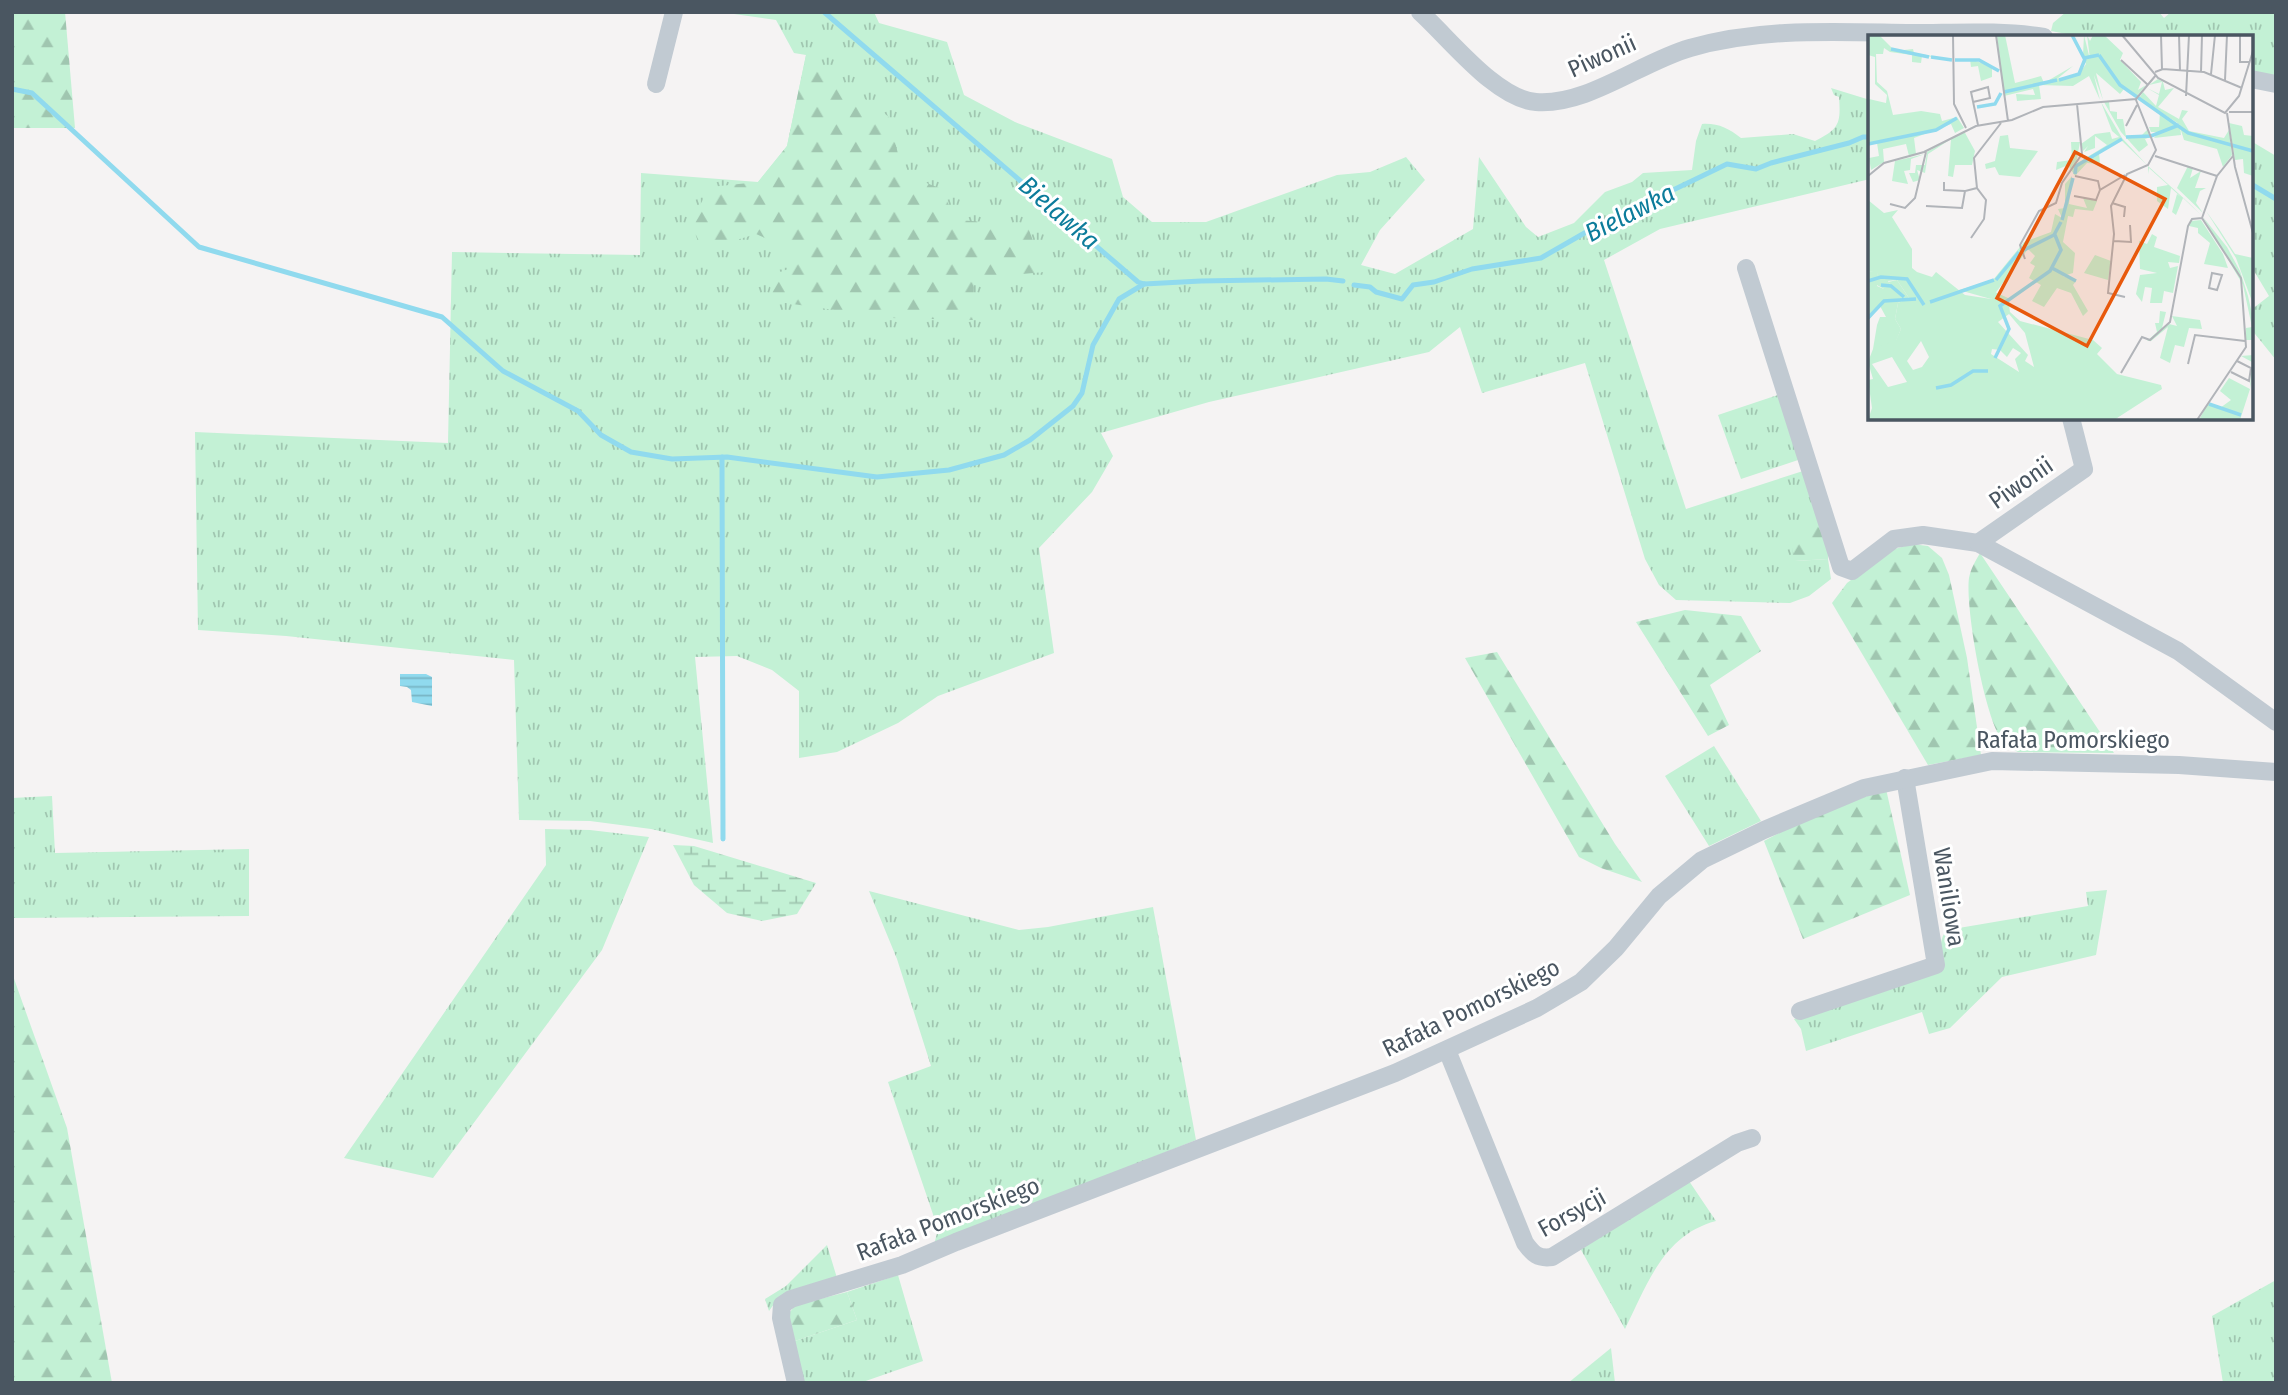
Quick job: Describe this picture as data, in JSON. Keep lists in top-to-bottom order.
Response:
{
  "streets": {
    "street": [
      "Piwonii",
      "Rafała Pomorskiego",
      "Waniliowa",
      "Forsycji"
    ]
  },
  "crossings": [
    ["Rafała Pomorskiego", "Waniliowa"],
    ["Rafała Pomorskiego", "Forsycji"]
  ],
  "water": ["Bielawka"]
}
